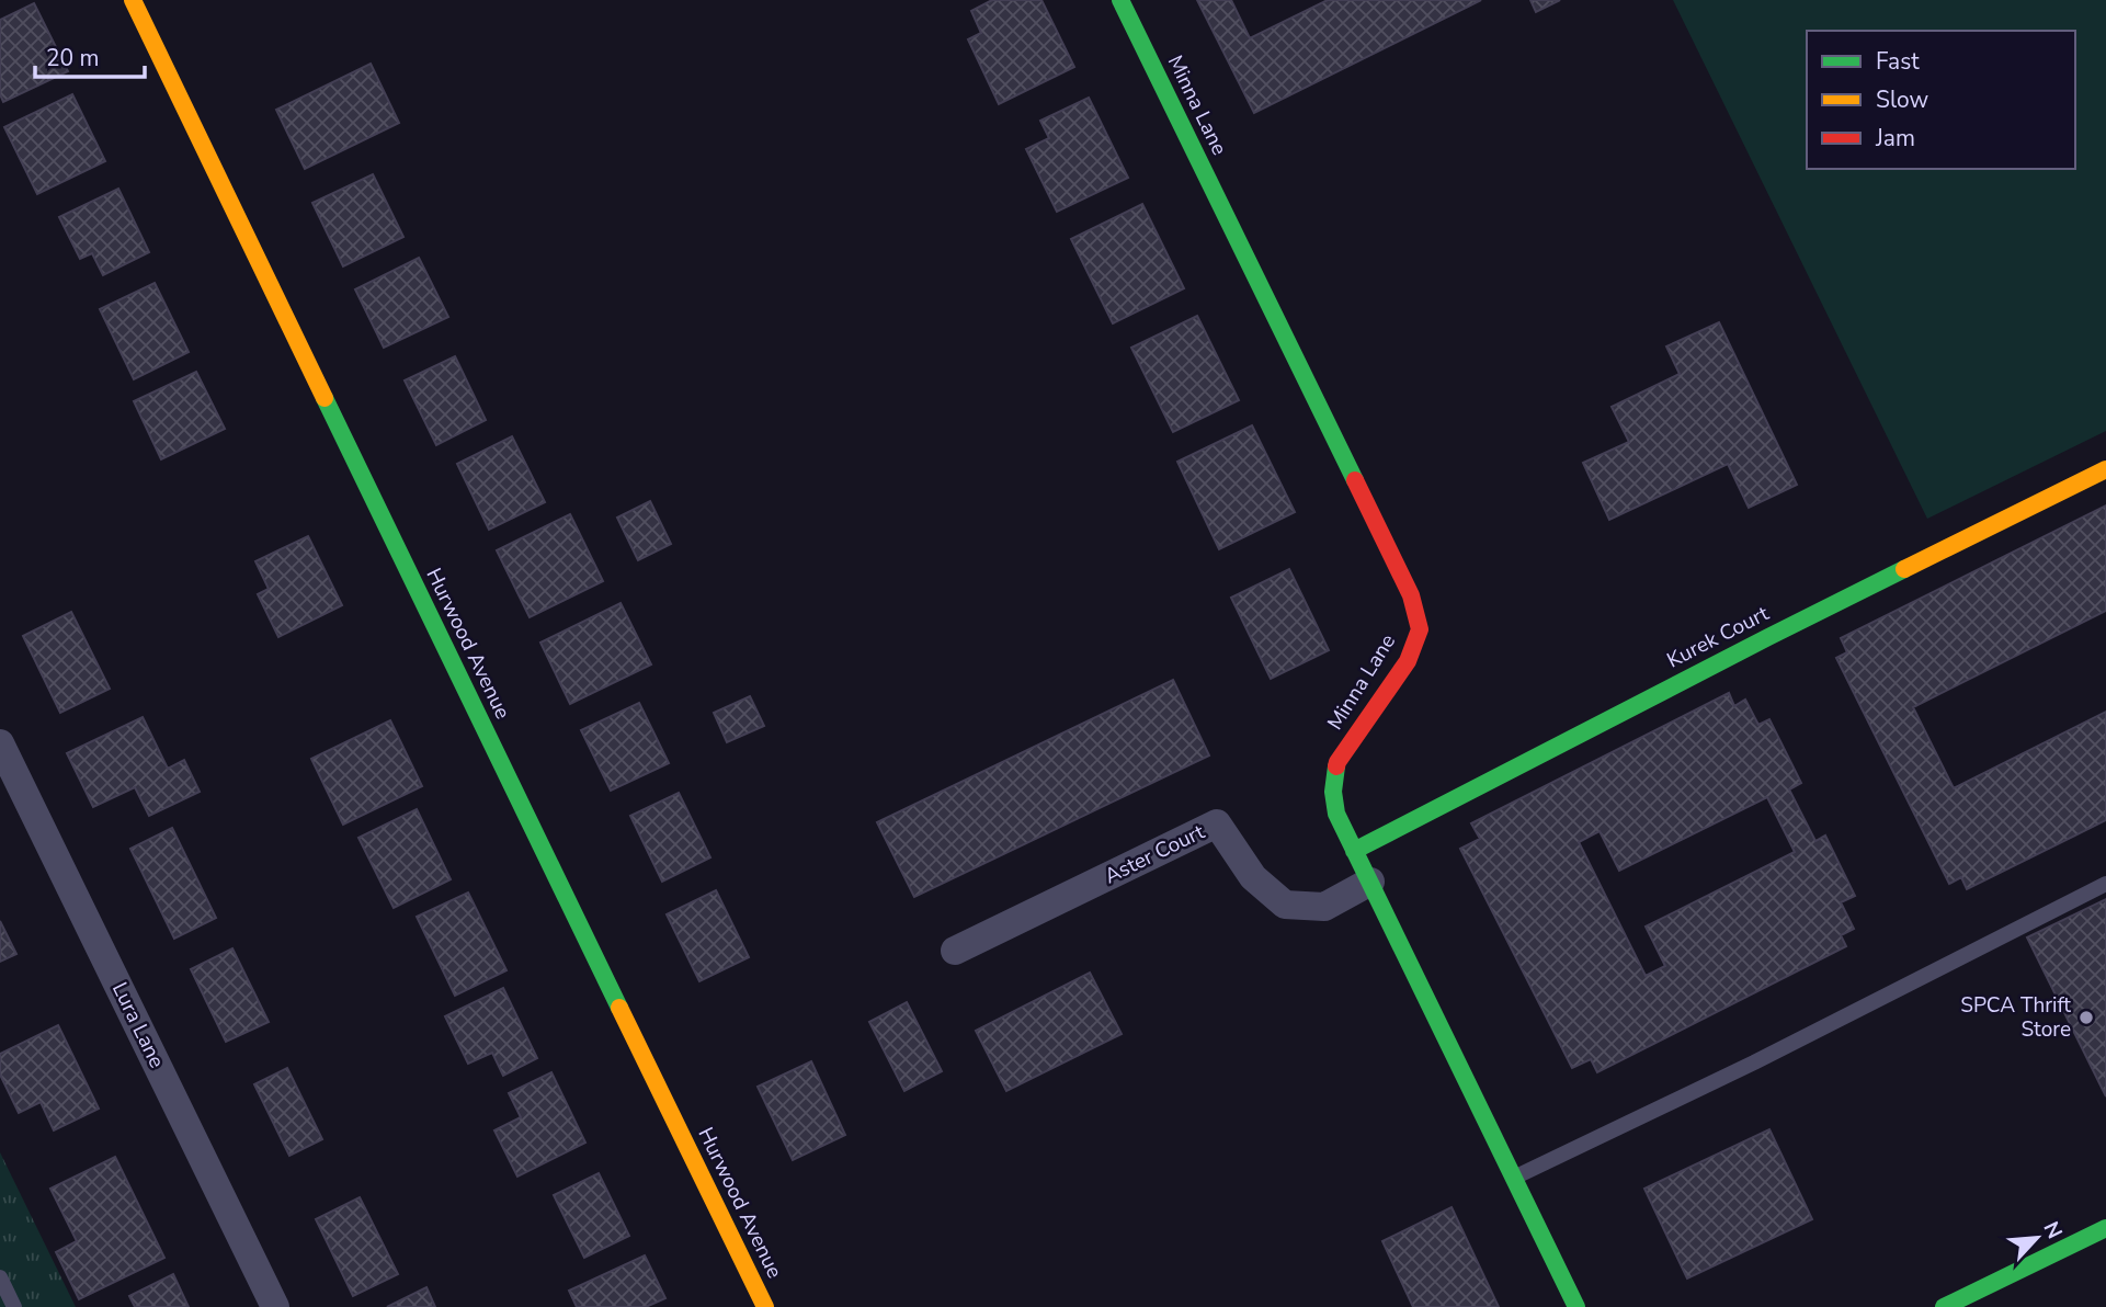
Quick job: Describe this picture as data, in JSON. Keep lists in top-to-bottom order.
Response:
{
  "streets": {
    "street": [
      "Minna Lane",
      "Kurek Court",
      "Hurwood Avenue",
      "Aster Court",
      "Lura Lane"
    ]
  },
  "crossings": [
    ["Minna Lane", "Kurek Court"],
    ["Minna Lane", "Aster Court"]
  ],
  "places": ["SPCA Thrift Store"],
  "legend": ["Fast", "Slow", "Jam"],
  "scale_bar": "20 m",
  "north": "top right"
}
